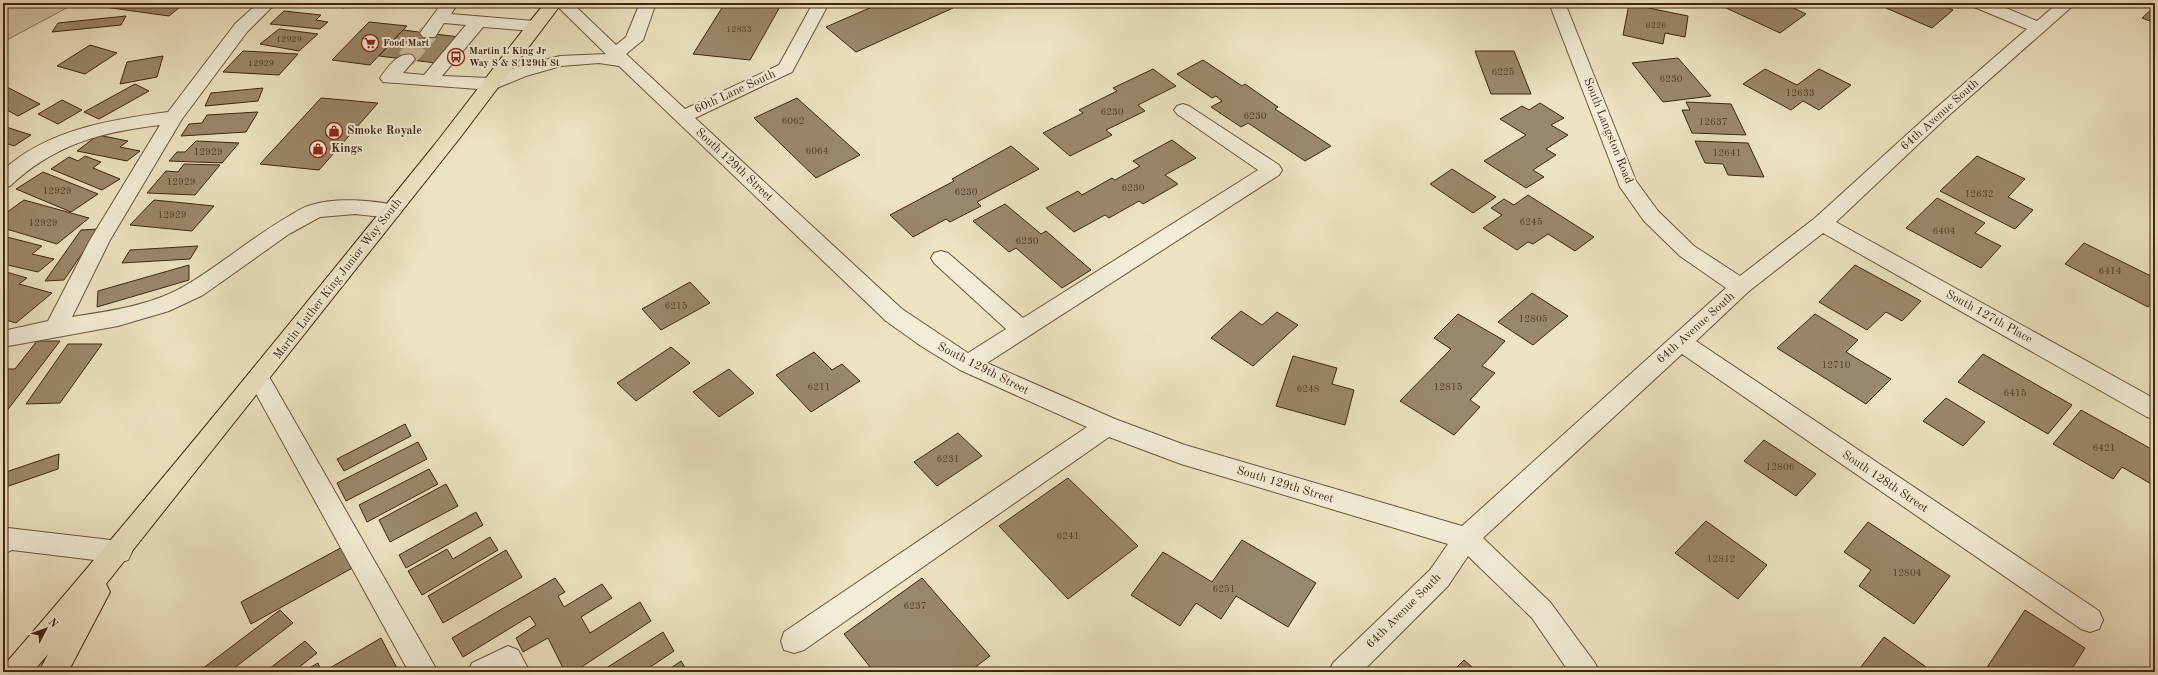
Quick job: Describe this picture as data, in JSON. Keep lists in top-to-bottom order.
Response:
{
  "streets": {
    "main road": ["Martin Luther King Junior Way South"],
    "street": [
      "60th Lane South",
      "64th Avenue South",
      "South Langston Road",
      "South 129th Street",
      "South 127th Place",
      "South 128th Street"
    ]
  },
  "crossings": [
    ["60th Lane South", "South 129th Street"],
    ["64th Avenue South", "South Langston Road"],
    ["64th Avenue South", "South 129th Street"],
    ["64th Avenue South", "South 127th Place"],
    ["64th Avenue South", "South 128th Street"]
  ],
  "places": {
    "supermarket": ["Food Mart"],
    "bus stop": ["Martin L King Jr Way S & S 129th St"],
    "shop": ["Smoke Royale", "Kings"]
  },
  "house_numbers": [
    "6226",
    "12833",
    "12929",
    "12929",
    "6225",
    "6230",
    "12633",
    "6230",
    "6230",
    "6062",
    "12637",
    "6064",
    "12929",
    "12641",
    "12929",
    "6230",
    "12929",
    "6230",
    "12632",
    "12929",
    "6245",
    "12929",
    "6404",
    "6230",
    "6414",
    "6215",
    "12805",
    "12710",
    "6211",
    "12815",
    "6248",
    "6415",
    "6421",
    "6231",
    "12806",
    "6241",
    "12812",
    "12804",
    "6251",
    "6237"
  ],
  "north": "top right"
}
